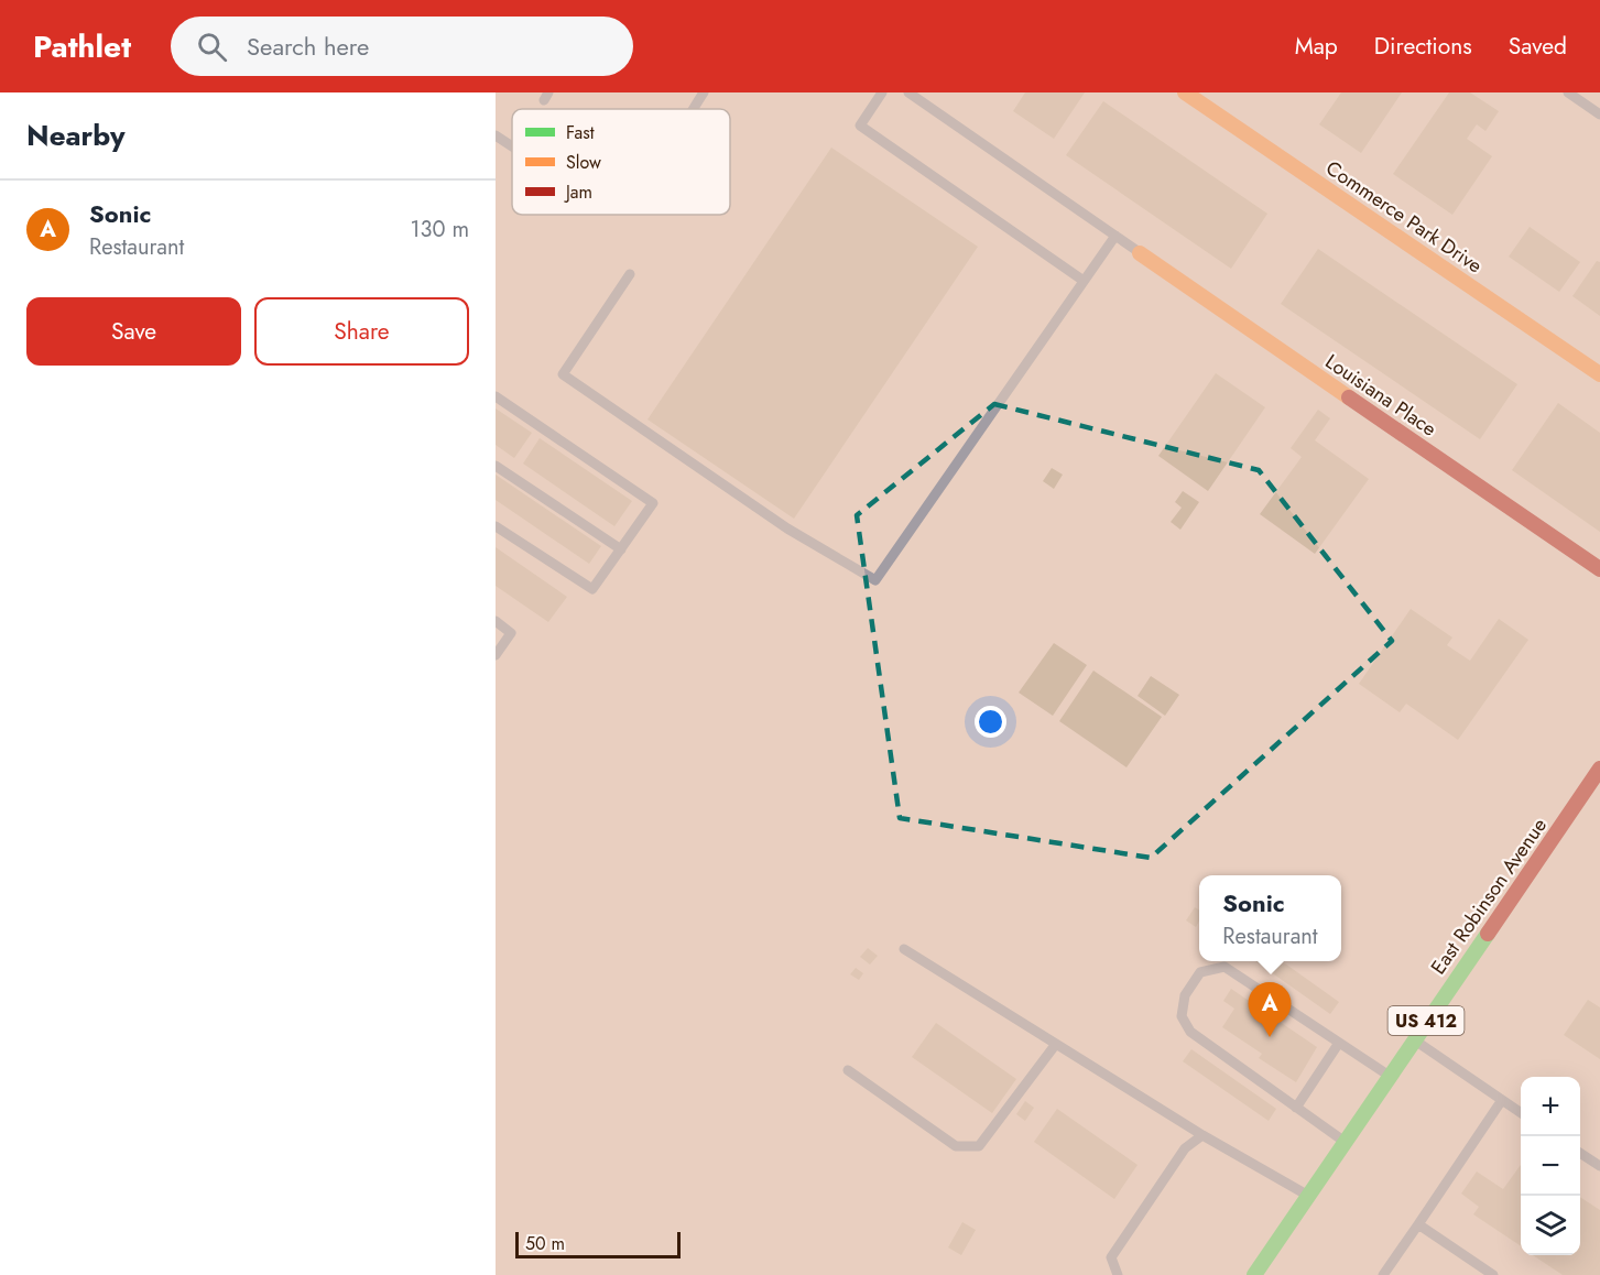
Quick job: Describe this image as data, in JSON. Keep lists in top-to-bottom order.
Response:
{
  "streets": {
    "main road": [
      "Commerce Park Drive",
      "Louisiana Place",
      "East Robinson Avenue",
      "US 412"
    ]
  },
  "legend": ["Fast", "Slow", "Jam"],
  "scale_bar": "50 m",
  "page": {
    "header": "Pathlet",
    "search": "Search here",
    "nav": ["Map", "Directions", "Saved"],
    "heading": "Nearby",
    "list": [
      {
        "mark": "A",
        "name": "Sonic",
        "note": "Restaurant",
        "value": "130 m"
      }
    ],
    "buttons": ["Save", "Share"],
    "popup": ["Sonic", "Restaurant"],
    "pins": "A",
    "map_buttons": ["+", "−"],
    "scale": "50 m"
  }
}
